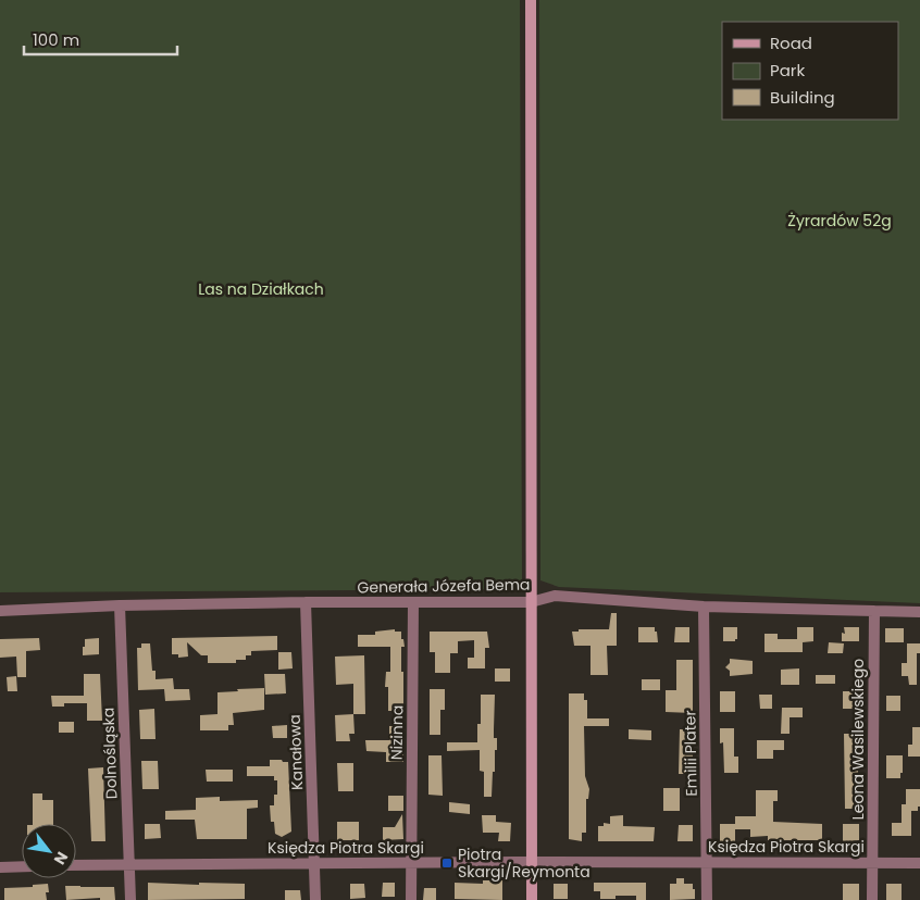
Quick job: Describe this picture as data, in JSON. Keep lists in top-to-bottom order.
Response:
{
  "streets": {
    "street": [
      "Generała Józefa Bema",
      "Nizinna",
      "Leona Wasilewskiego",
      "Kanałowa",
      "Dolnośląska",
      "Emilii Plater",
      "Księdza Piotra Skargi"
    ]
  },
  "crossings": [
    ["Generała Józefa Bema", "Nizinna"],
    ["Generała Józefa Bema", "Leona Wasilewskiego"],
    ["Generała Józefa Bema", "Kanałowa"],
    ["Generała Józefa Bema", "Dolnośląska"],
    ["Generała Józefa Bema", "Emilii Plater"],
    ["Nizinna", "Księdza Piotra Skargi"],
    ["Leona Wasilewskiego", "Księdza Piotra Skargi"],
    ["Kanałowa", "Księdza Piotra Skargi"],
    ["Dolnośląska", "Księdza Piotra Skargi"],
    ["Emilii Plater", "Księdza Piotra Skargi"]
  ],
  "parks": ["Żyrardów 52g", "Las na Działkach"],
  "places": {
    "transit": ["Piotra Skargi/Reymonta"]
  },
  "legend": ["Road", "Park", "Building"],
  "scale_bar": "100 m",
  "north": "bottom right"
}
